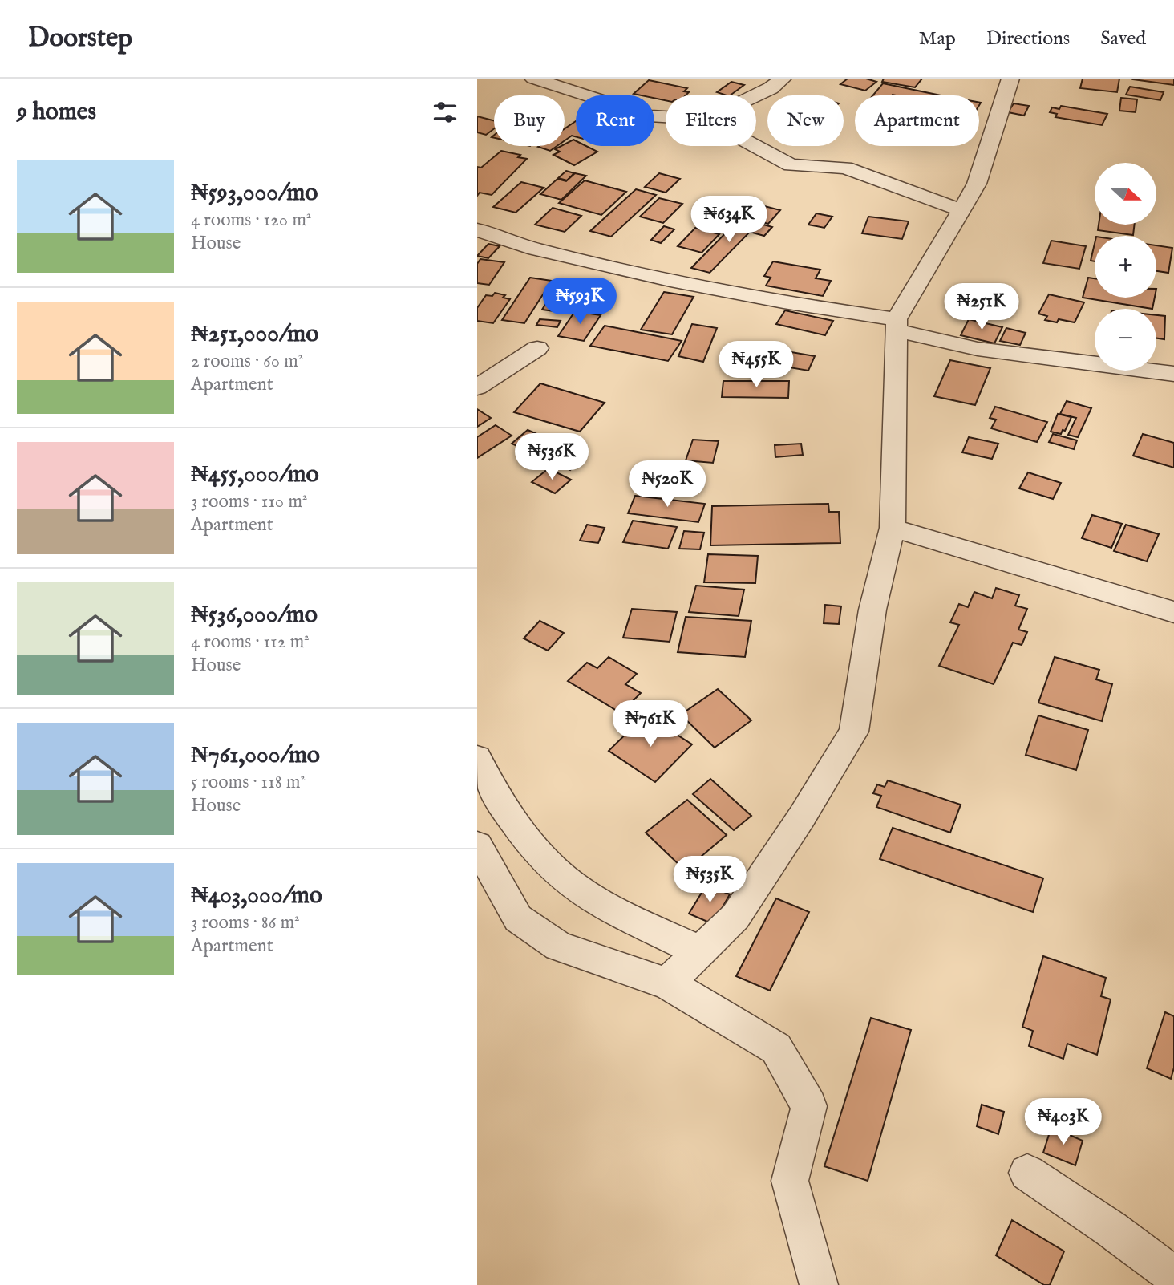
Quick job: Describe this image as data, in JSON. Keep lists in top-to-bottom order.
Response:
{
  "north": "right",
  "page": {
    "header": "Doorstep",
    "nav": ["Map", "Directions", "Saved"],
    "heading": "9 homes",
    "chip": [
      "Buy",
      "Rent",
      "Filters",
      "New",
      "Apartment"
    ],
    "list": [
      {
        "name": "₦593,000/mo",
        "note": "4 rooms · 120 m² · House"
      },
      {
        "name": "₦251,000/mo",
        "note": "2 rooms · 60 m² · Apartment"
      },
      {
        "name": "₦455,000/mo",
        "note": "3 rooms · 110 m² · Apartment"
      },
      {
        "name": "₦536,000/mo",
        "note": "4 rooms · 112 m² · House"
      },
      {
        "name": "₦761,000/mo",
        "note": "5 rooms · 118 m² · House"
      },
      {
        "name": "₦403,000/mo",
        "note": "3 rooms · 86 m² · Apartment"
      }
    ],
    "map_buttons": ["+", "−"],
    "price": [
      "₦634K",
      "₦593K",
      "₦251K",
      "₦455K",
      "₦536K",
      "₦520K",
      "₦761K",
      "₦535K",
      "₦403K"
    ]
  }
}
